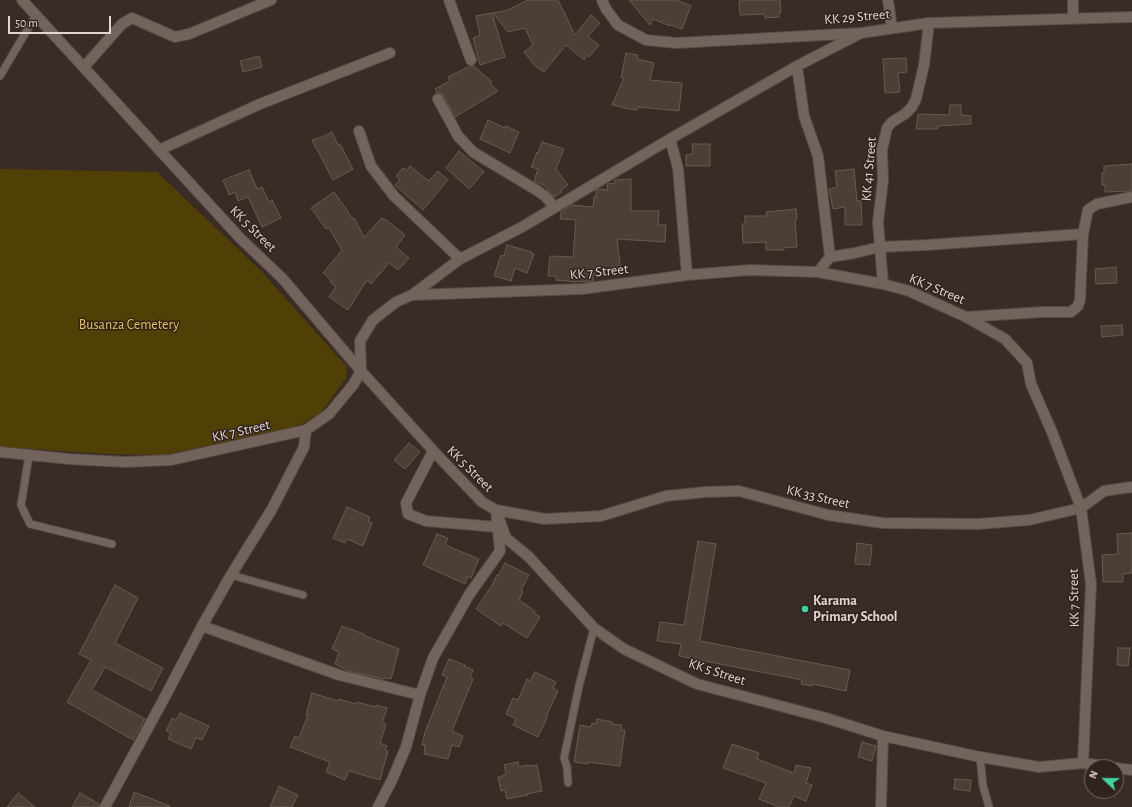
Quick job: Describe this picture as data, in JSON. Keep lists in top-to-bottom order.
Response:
{
  "streets": {
    "street": [
      "KK 29 Street",
      "KK 41 Street",
      "KK 5 Street",
      "KK 7 Street",
      "KK 33 Street"
    ]
  },
  "crossings": [
    ["KK 29 Street", "KK 41 Street"],
    ["KK 29 Street", "KK 7 Street"],
    ["KK 41 Street", "KK 7 Street"],
    ["KK 5 Street", "KK 7 Street"],
    ["KK 5 Street", "KK 33 Street"],
    ["KK 7 Street", "KK 33 Street"]
  ],
  "parks": ["Busanza Cemetery"],
  "places": ["Karama Primary School"],
  "scale_bar": "50 m",
  "north": "left"
}
